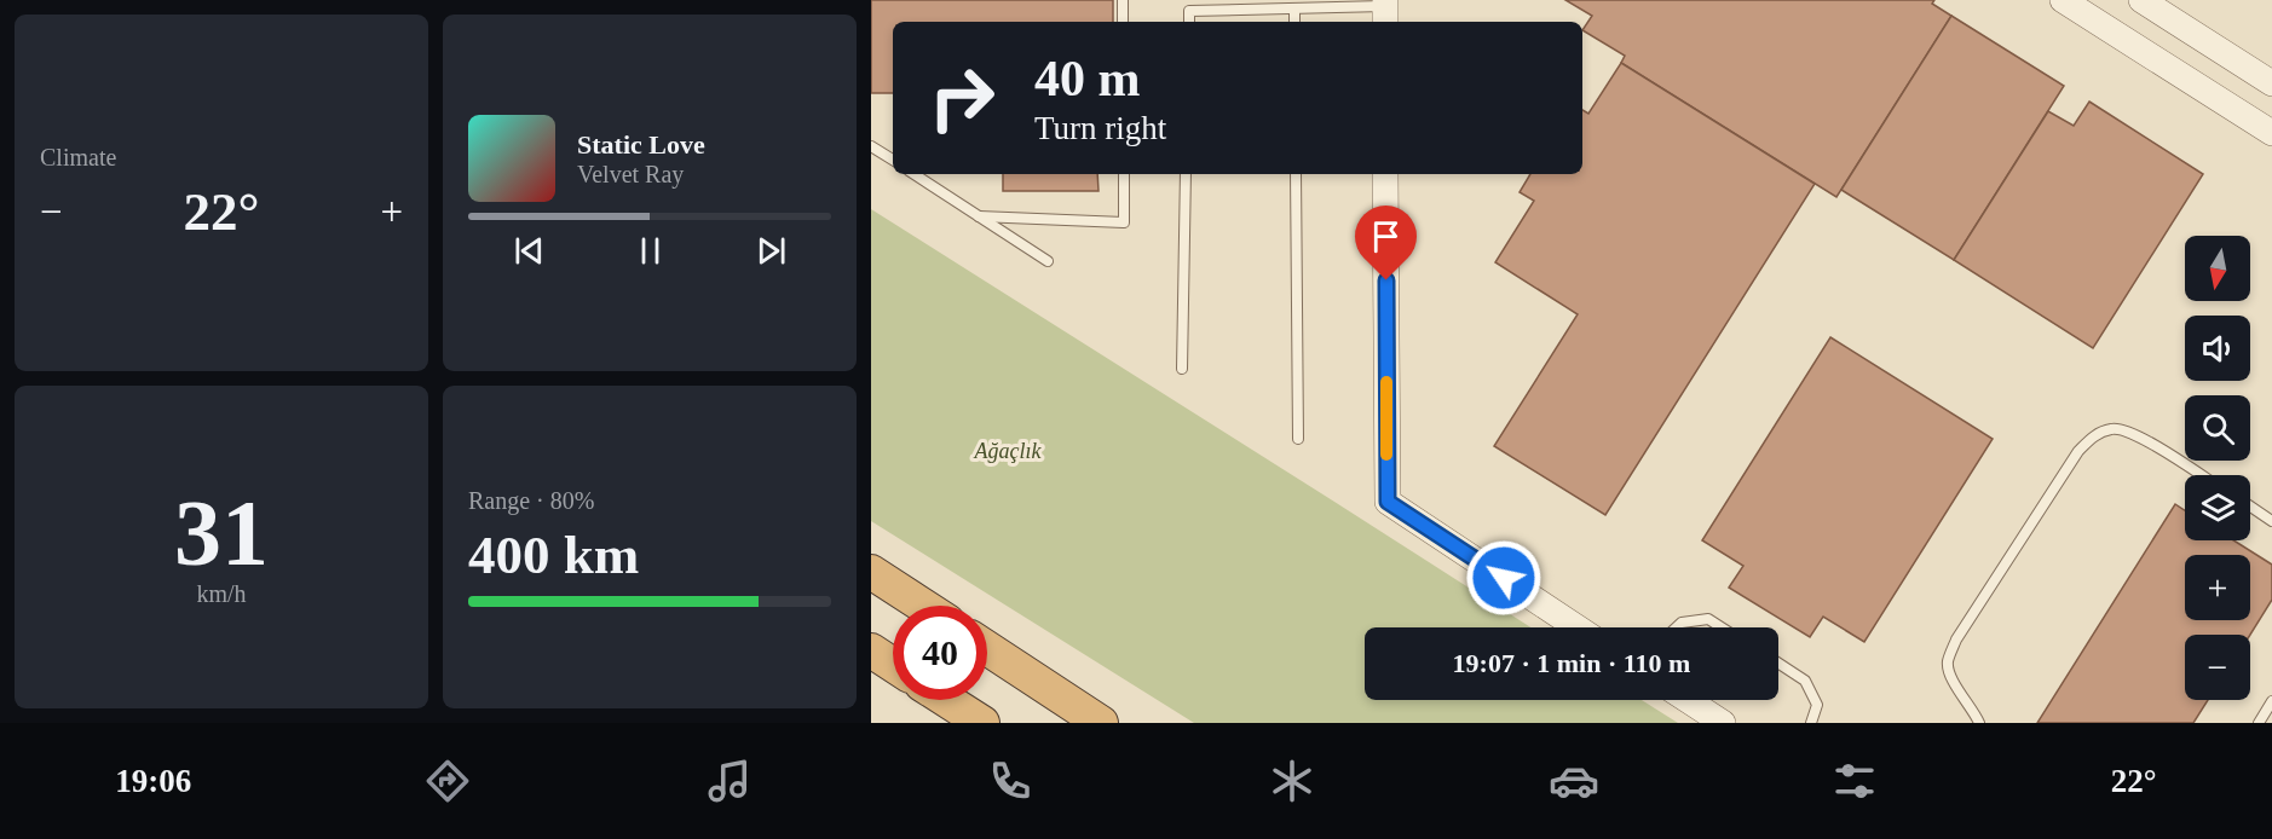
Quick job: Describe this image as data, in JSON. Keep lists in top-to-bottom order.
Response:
{
  "parks": ["Ağaçlık"],
  "north": "bottom",
  "page": {
    "tile": [
      "Climate",
      ["31", "km/h"],
      ["Range · 80%", "400 km"]
    ],
    "turn": ["40 m", "Turn right"],
    "song": ["Static Love", "Velvet Ray"],
    "heat": ["−", "22°", "+"],
    "map_buttons": ["+", "−"],
    "limit": "40",
    "trip": "19:07 · 1 min · 110 m",
    "tabs": ["19:06", "22°"]
  }
}
